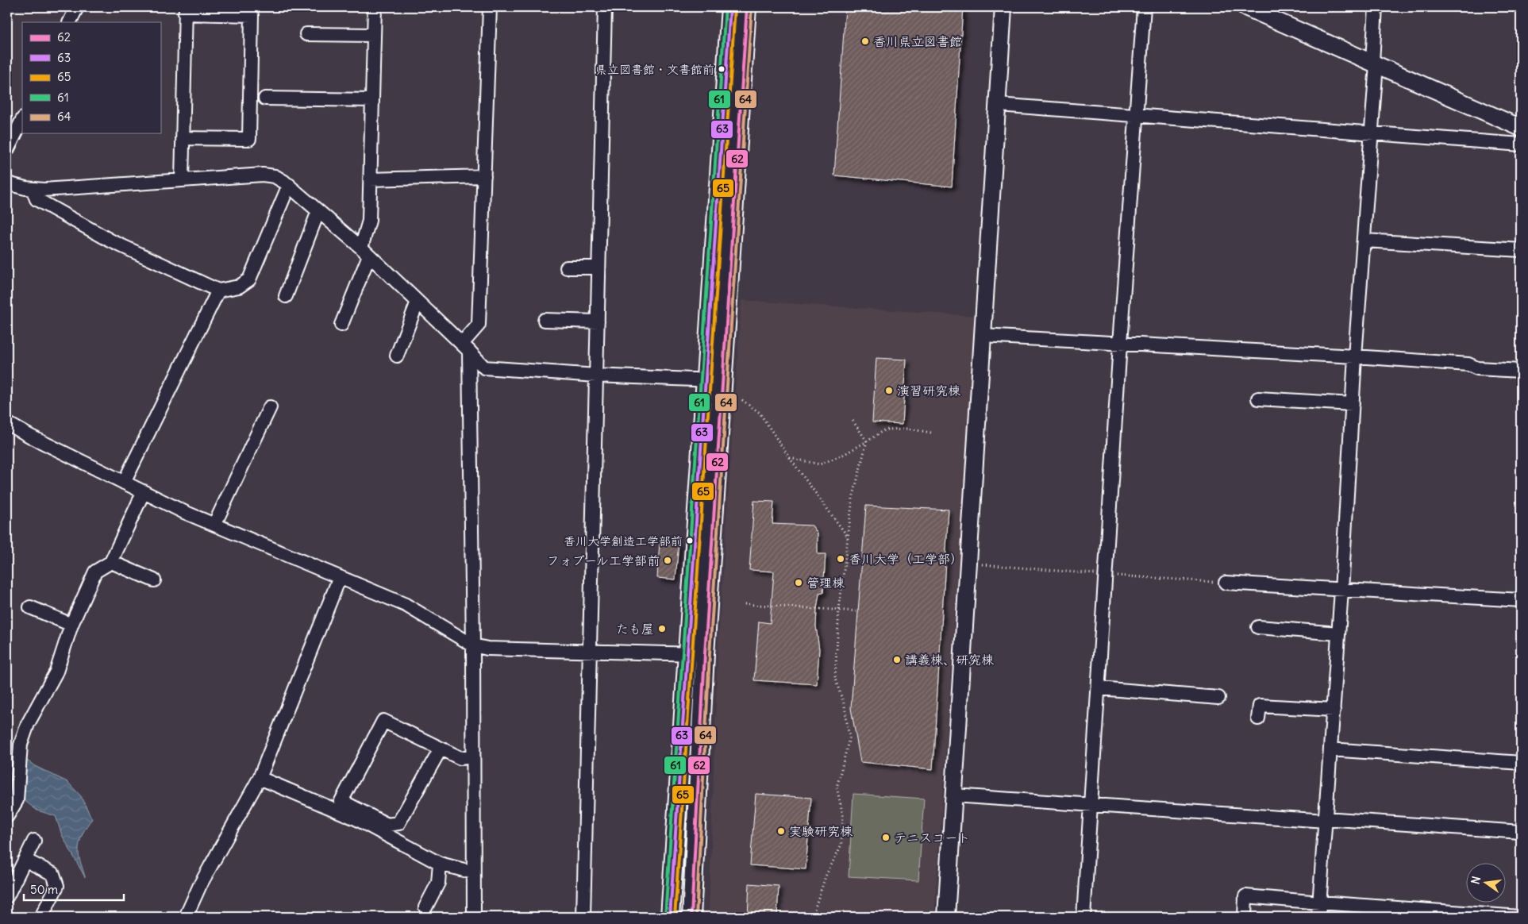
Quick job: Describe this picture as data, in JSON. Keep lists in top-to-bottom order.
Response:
{
  "places": [
    "香川県立図書館",
    "県立図書館・文書館前",
    "演習研究棟",
    "香川大学創造工学部前",
    "香川大学（工学部）",
    "フォブール工学部前",
    "管理棟",
    "たも屋",
    "講義棟、研究棟",
    "実験研究棟",
    "テニスコート"
  ],
  "lines": [
    "transit line 62",
    "transit line 63",
    "transit line 65",
    "transit line 61",
    "transit line 64"
  ],
  "legend": [
    "62",
    "63",
    "65",
    "61",
    "64"
  ],
  "scale_bar": "50 m",
  "north": "left"
}
